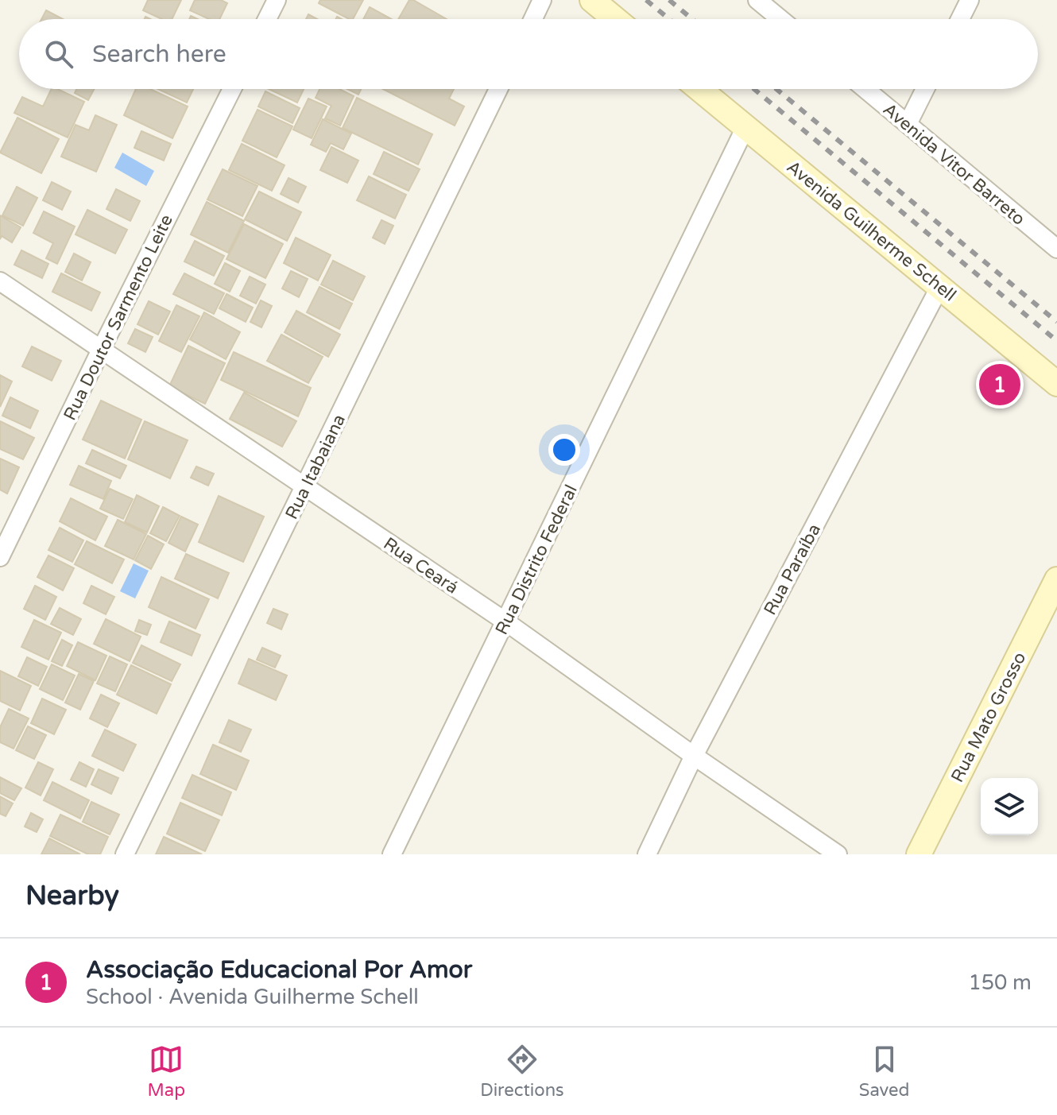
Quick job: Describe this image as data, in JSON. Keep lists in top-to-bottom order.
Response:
{
  "streets": {
    "main road": ["Avenida Guilherme Schell", "Rua Mato Grosso"],
    "street": [
      "Avenida Vitor Barreto",
      "Rua Doutor Sarmento Leite",
      "Rua Itabaiana",
      "Rua Distrito Federal",
      "Rua Ceará",
      "Rua Paraíba"
    ]
  },
  "crossings": [
    ["Avenida Guilherme Schell", "Rua Distrito Federal"],
    ["Avenida Guilherme Schell", "Rua Paraíba"],
    ["Rua Doutor Sarmento Leite", "Rua Ceará"],
    ["Rua Itabaiana", "Rua Ceará"],
    ["Rua Distrito Federal", "Rua Ceará"],
    ["Rua Ceará", "Rua Paraíba"]
  ],
  "page": {
    "search": "Search here",
    "pins": "1",
    "heading": "Nearby",
    "list": [
      {
        "mark": "1",
        "name": "Associação Educacional Por Amor",
        "note": "School · Avenida Guilherme Schell",
        "value": "150 m"
      }
    ],
    "nav": ["Map", "Directions", "Saved"]
  }
}
